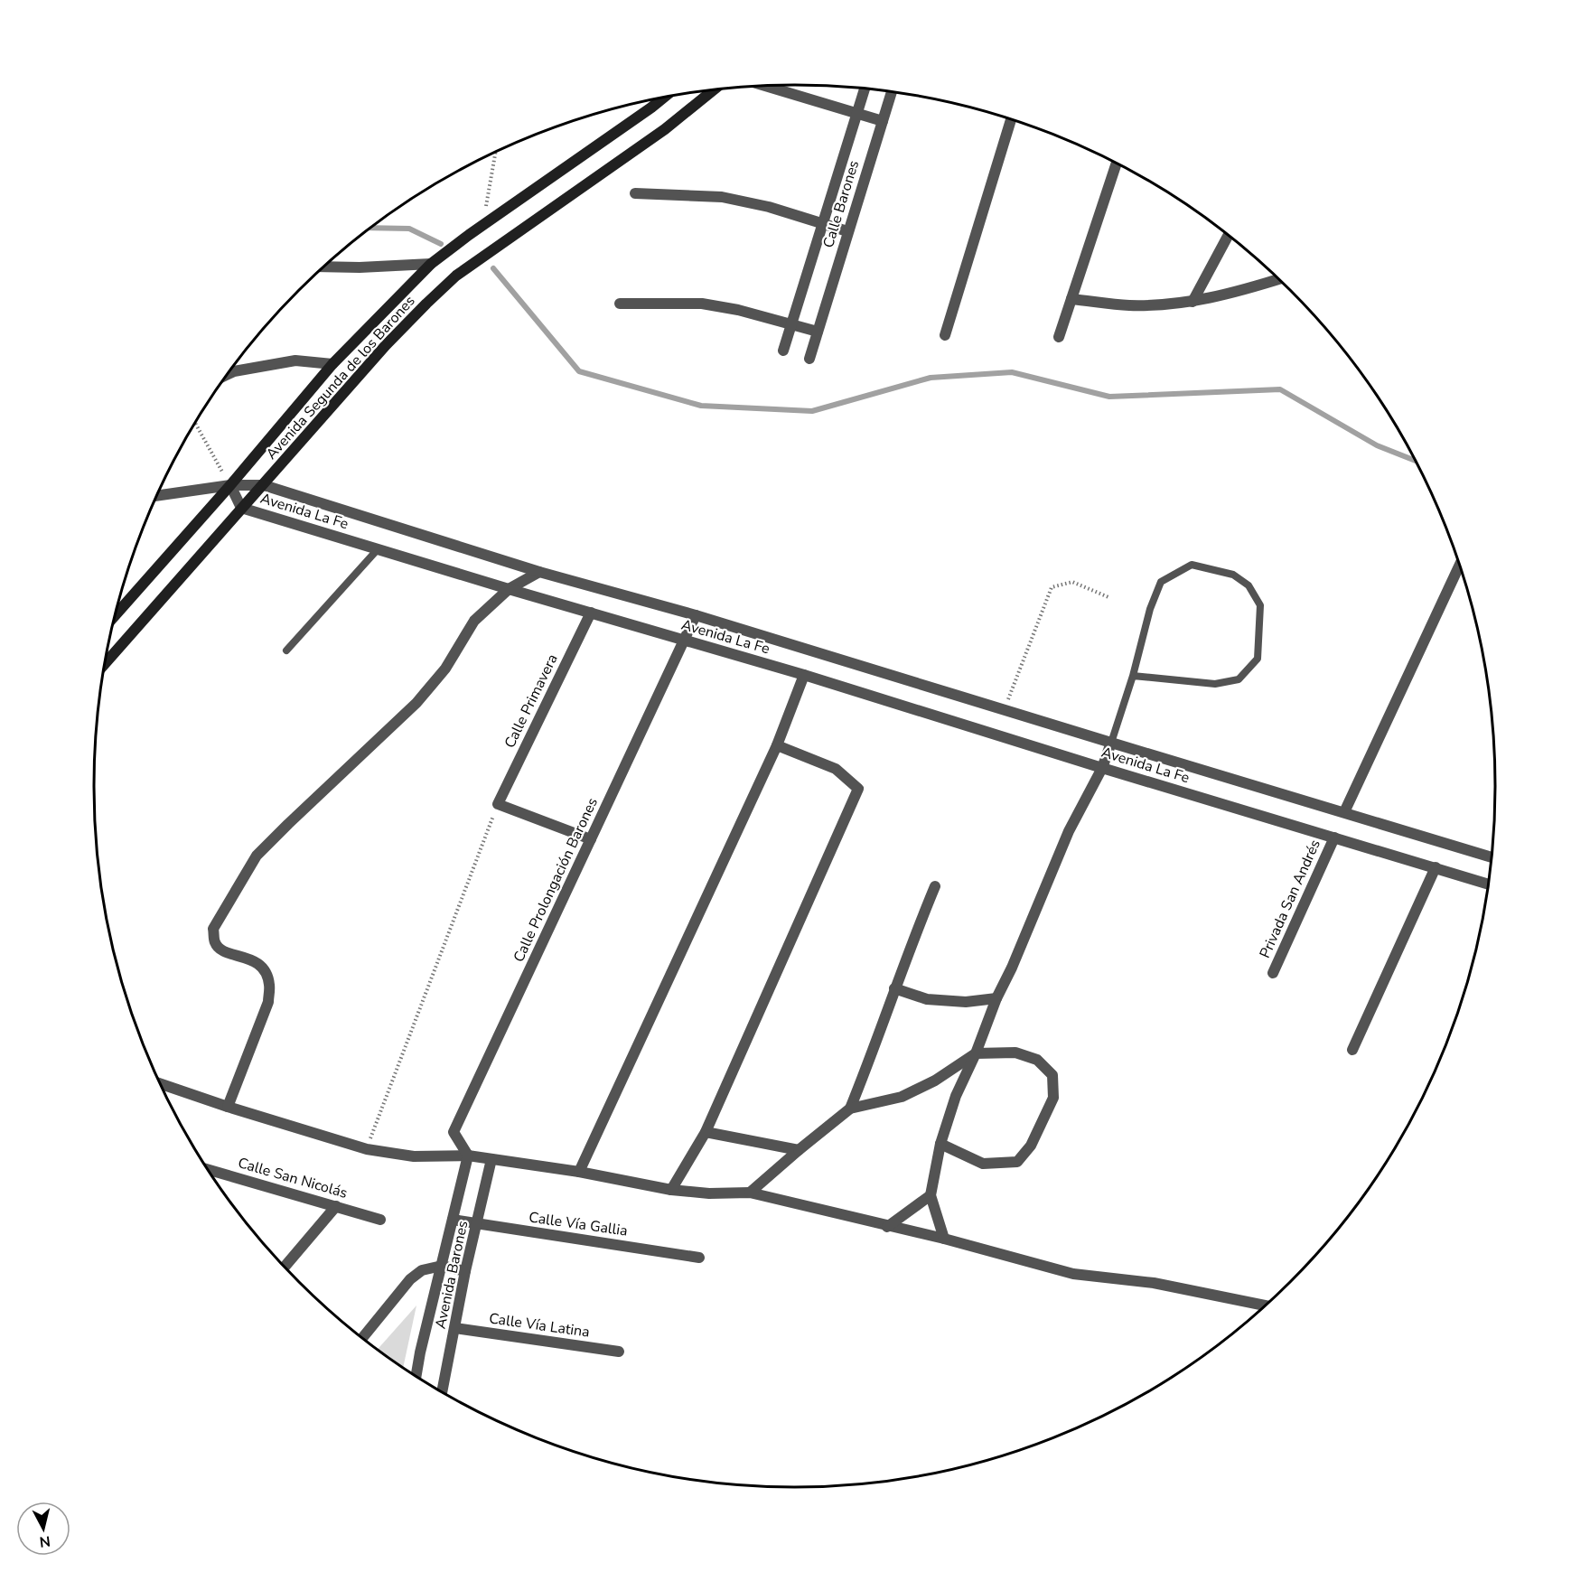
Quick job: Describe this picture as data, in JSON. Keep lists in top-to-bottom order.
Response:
{
  "streets": {
    "main road": ["Avenida Segunda de los Barones"],
    "street": [
      "Calle Barones",
      "Avenida La Fe",
      "Calle Primavera",
      "Calle Prolongación Barones",
      "Privada San Andrés",
      "Calle San Nicolás",
      "Calle Vía Gallia",
      "Avenida Barones",
      "Calle Vía Latina"
    ]
  },
  "crossings": [
    ["Avenida Segunda de los Barones", "Avenida La Fe"],
    ["Avenida La Fe", "Calle Primavera"],
    ["Avenida La Fe", "Calle Prolongación Barones"],
    ["Avenida La Fe", "Privada San Andrés"],
    ["Calle Prolongación Barones", "Avenida Barones"],
    ["Calle Vía Gallia", "Avenida Barones"],
    ["Avenida Barones", "Calle Vía Latina"]
  ],
  "north": "bottom"
}
